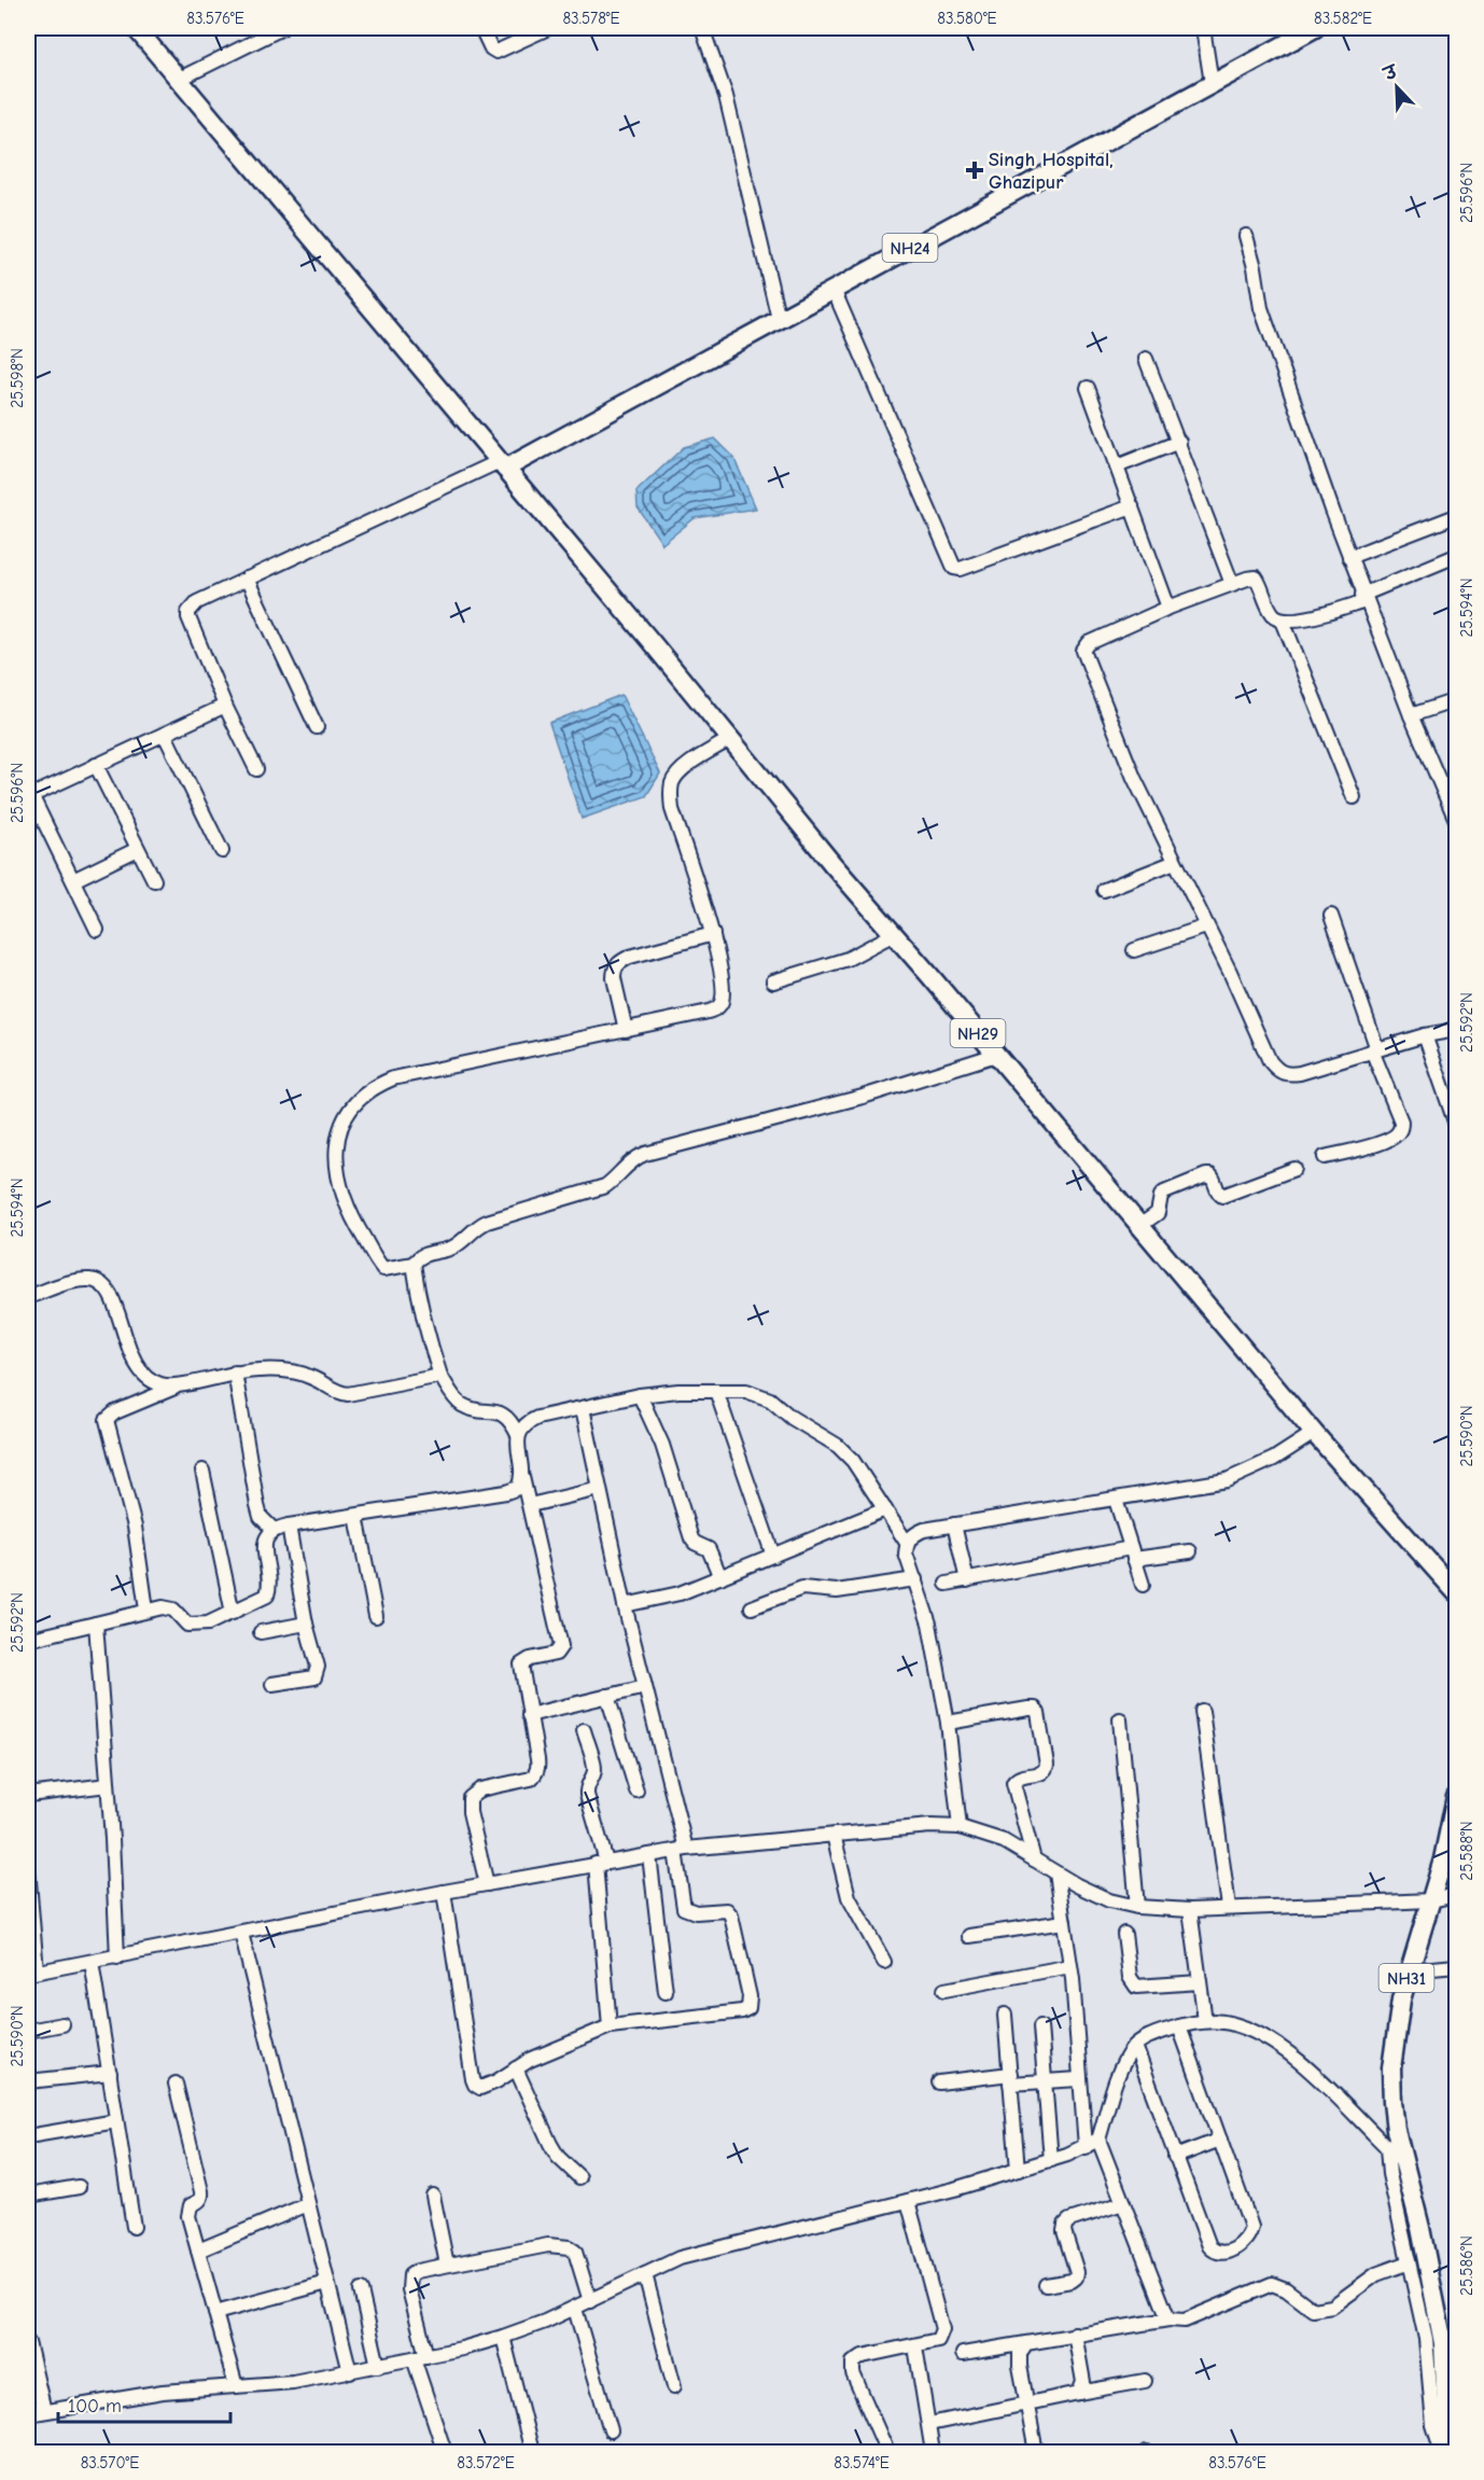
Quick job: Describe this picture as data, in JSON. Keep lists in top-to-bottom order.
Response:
{
  "streets": {
    "highway": ["NH24", "NH29", "NH31"]
  },
  "crossings": [
    ["NH24", "NH29"]
  ],
  "places": {
    "health": ["Singh Hospital, Ghazipur"]
  },
  "scale_bar": "100 m",
  "north": "top left",
  "coordinates": [
    "83.576°E",
    "83.578°E",
    "83.580°E",
    "83.582°E",
    "25.596°N",
    "25.598°N",
    "25.594°N",
    "25.592°N",
    "25.590°N",
    "25.588°N",
    "25.586°N",
    "83.570°E",
    "83.572°E",
    "83.574°E"
  ]
}
